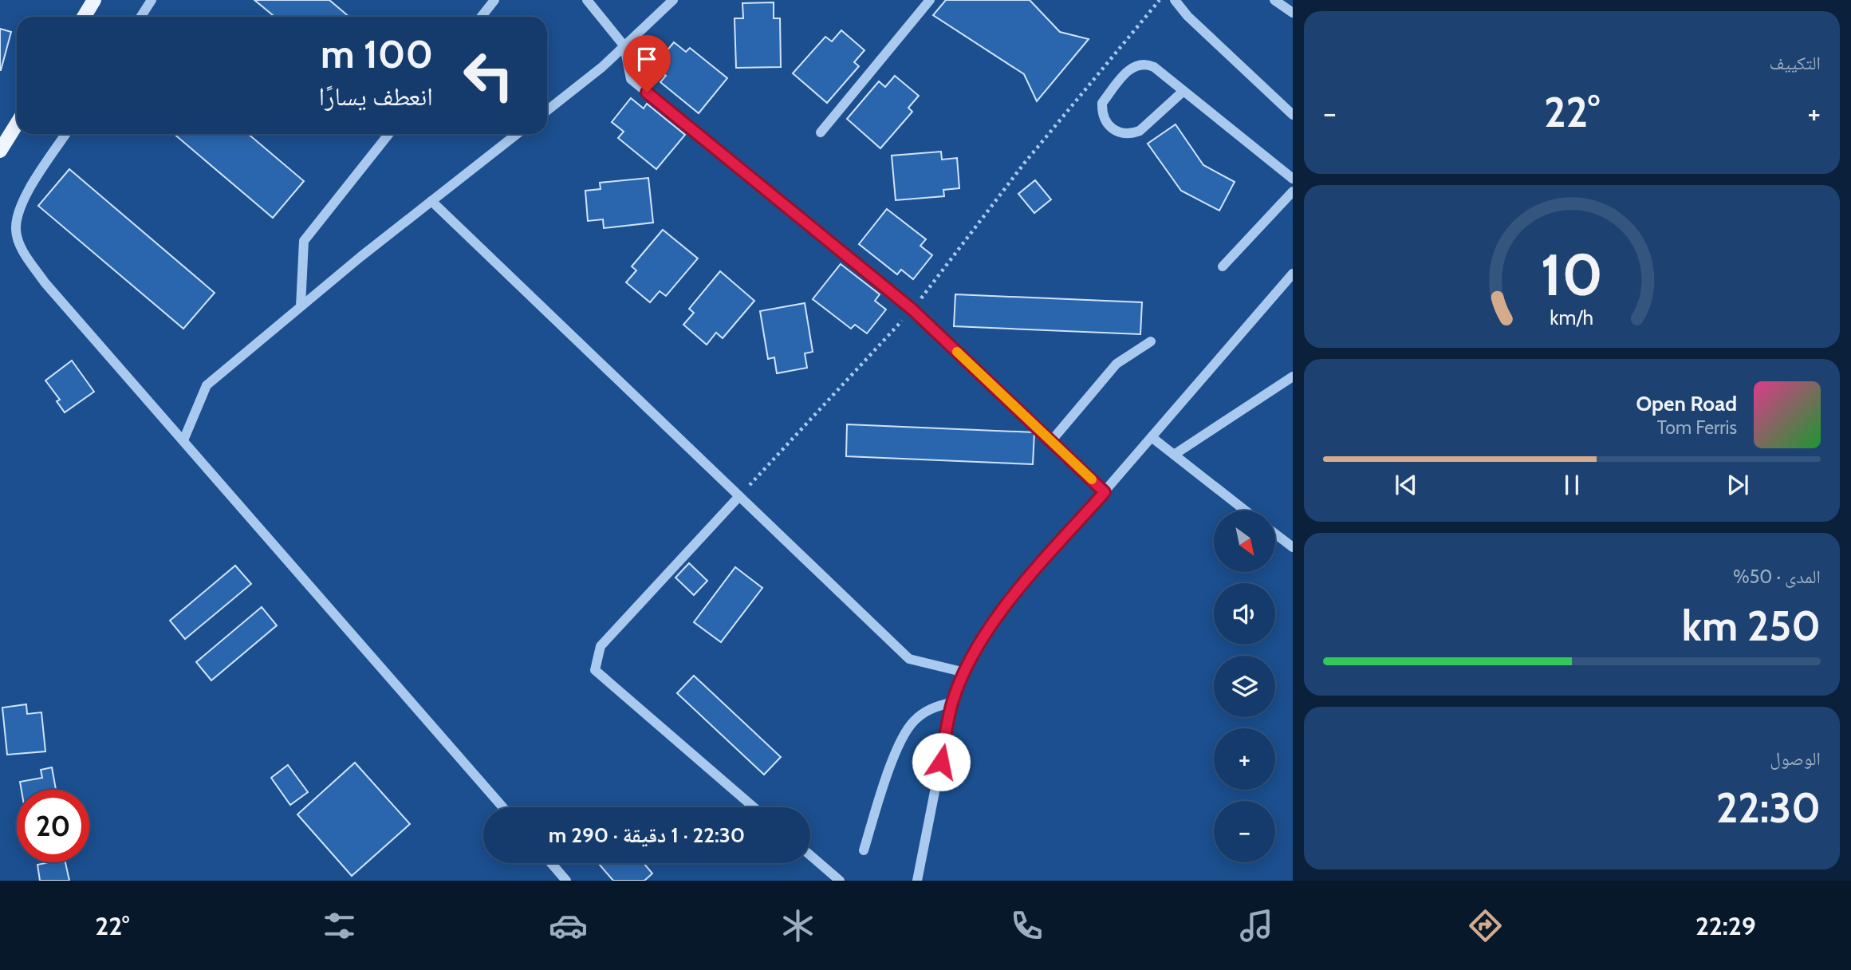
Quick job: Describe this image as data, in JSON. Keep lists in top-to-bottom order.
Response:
{
  "north": "bottom right",
  "page": {
    "tile": [
      "التكييف",
      ["المدى · 50%", "250 km"],
      ["الوصول", "22:30"]
    ],
    "turn": ["100 m", "انعطف يسارًا"],
    "heat": ["−", "22°", "+"],
    "song": ["Open Road", "Tom Ferris"],
    "map_buttons": ["+", "−"],
    "limit": "20",
    "trip": "22:30 · 1 دقيقة · 290 m",
    "tabs": ["22:29", "22°"],
    "gauge": ["10", "km/h"]
  }
}
